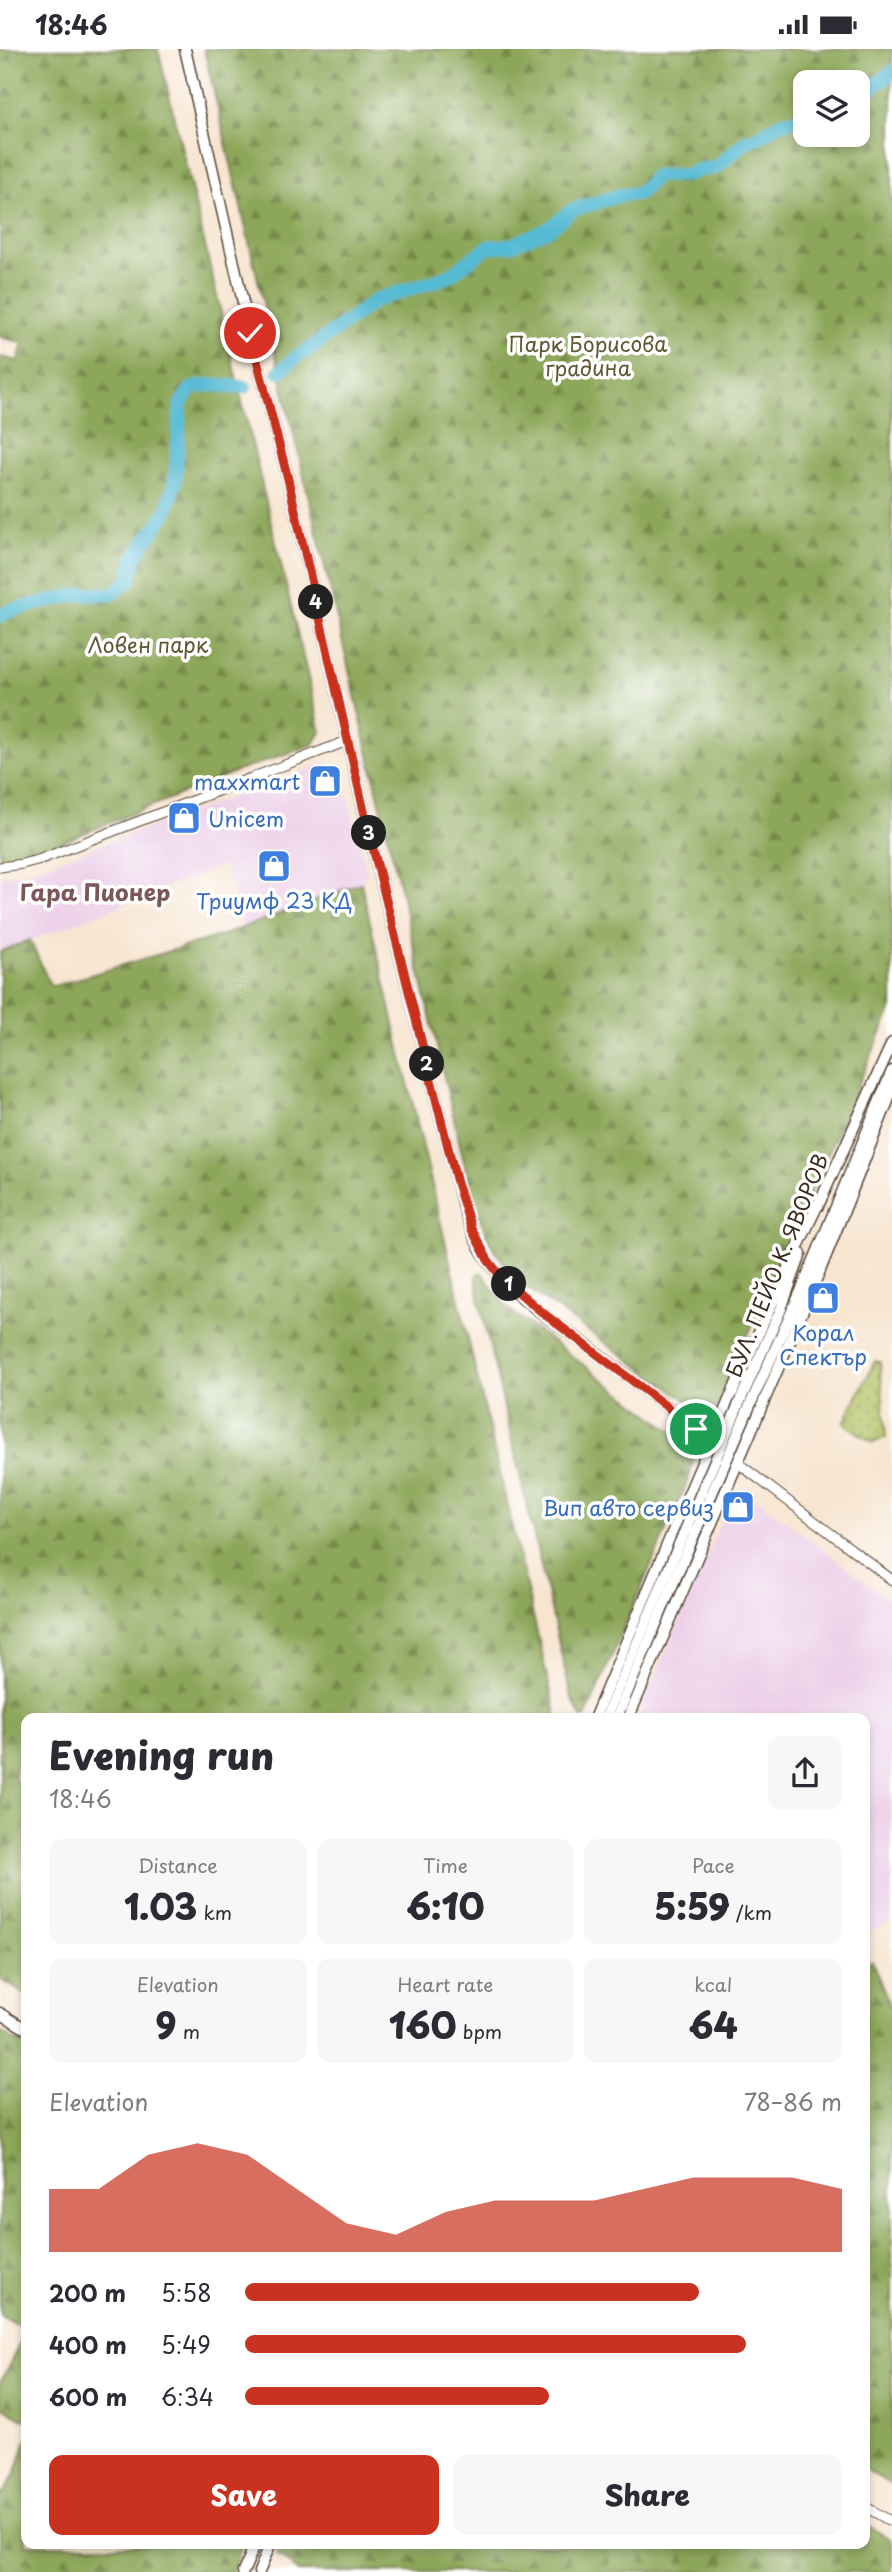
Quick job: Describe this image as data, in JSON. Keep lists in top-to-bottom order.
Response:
{
  "streets": {
    "main road": ["БУЛ. ПЕЙО К. ЯВОРОВ"]
  },
  "districts": ["Гара Пионер"],
  "parks": ["Парк Борисова градина", "Ловен парк"],
  "places": {
    "shop": [
      "maxxmart",
      "Unicem",
      "Триумф 23 КД",
      "Корал Спектър",
      "Вип авто сервиз"
    ]
  },
  "page": {
    "status": "18:46",
    "pins": [
      "4",
      "3",
      "2",
      "1"
    ],
    "heading": ["Evening run", "18:46"],
    "stats": [
      ["Distance", "1.03 km"],
      ["Time", "6:10"],
      ["Pace", "5:59 /km"],
      ["Elevation", "9 m"],
      ["Heart rate", "160 bpm"],
      ["kcal", "64"]
    ],
    "chart": ["Elevation", "78–86 m"],
    "list": [
      {
        "name": "200 m",
        "note": "5:58"
      },
      {
        "name": "400 m",
        "note": "5:49"
      },
      {
        "name": "600 m",
        "note": "6:34"
      }
    ],
    "buttons": ["Save", "Share"]
  }
}
